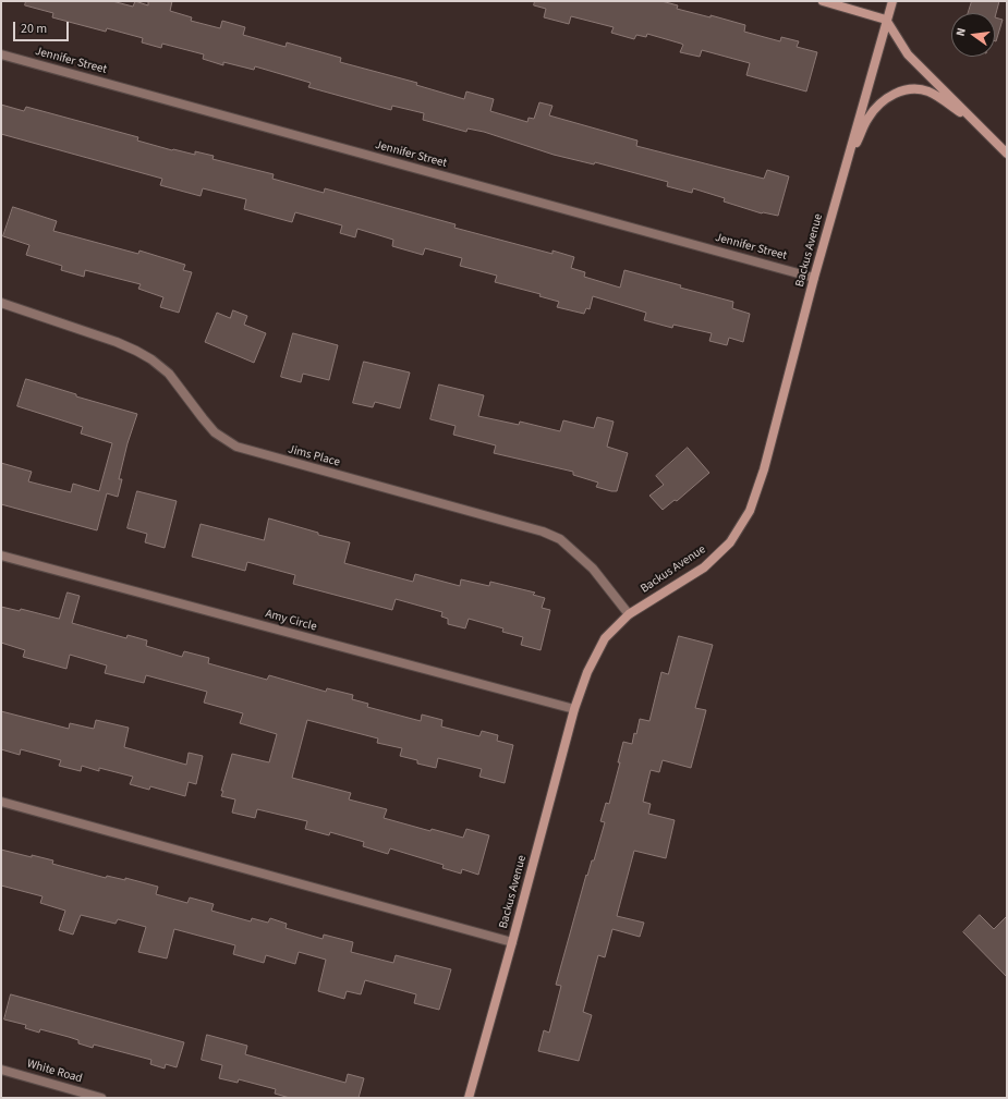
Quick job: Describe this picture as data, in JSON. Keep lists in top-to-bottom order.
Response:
{
  "streets": {
    "street": [
      "Jennifer Street",
      "Backus Avenue",
      "Jims Place",
      "Amy Circle",
      "White Road"
    ]
  },
  "crossings": [
    ["Jennifer Street", "Backus Avenue"],
    ["Backus Avenue", "Jims Place"],
    ["Backus Avenue", "Amy Circle"]
  ],
  "scale_bar": "20 m",
  "north": "left"
}
